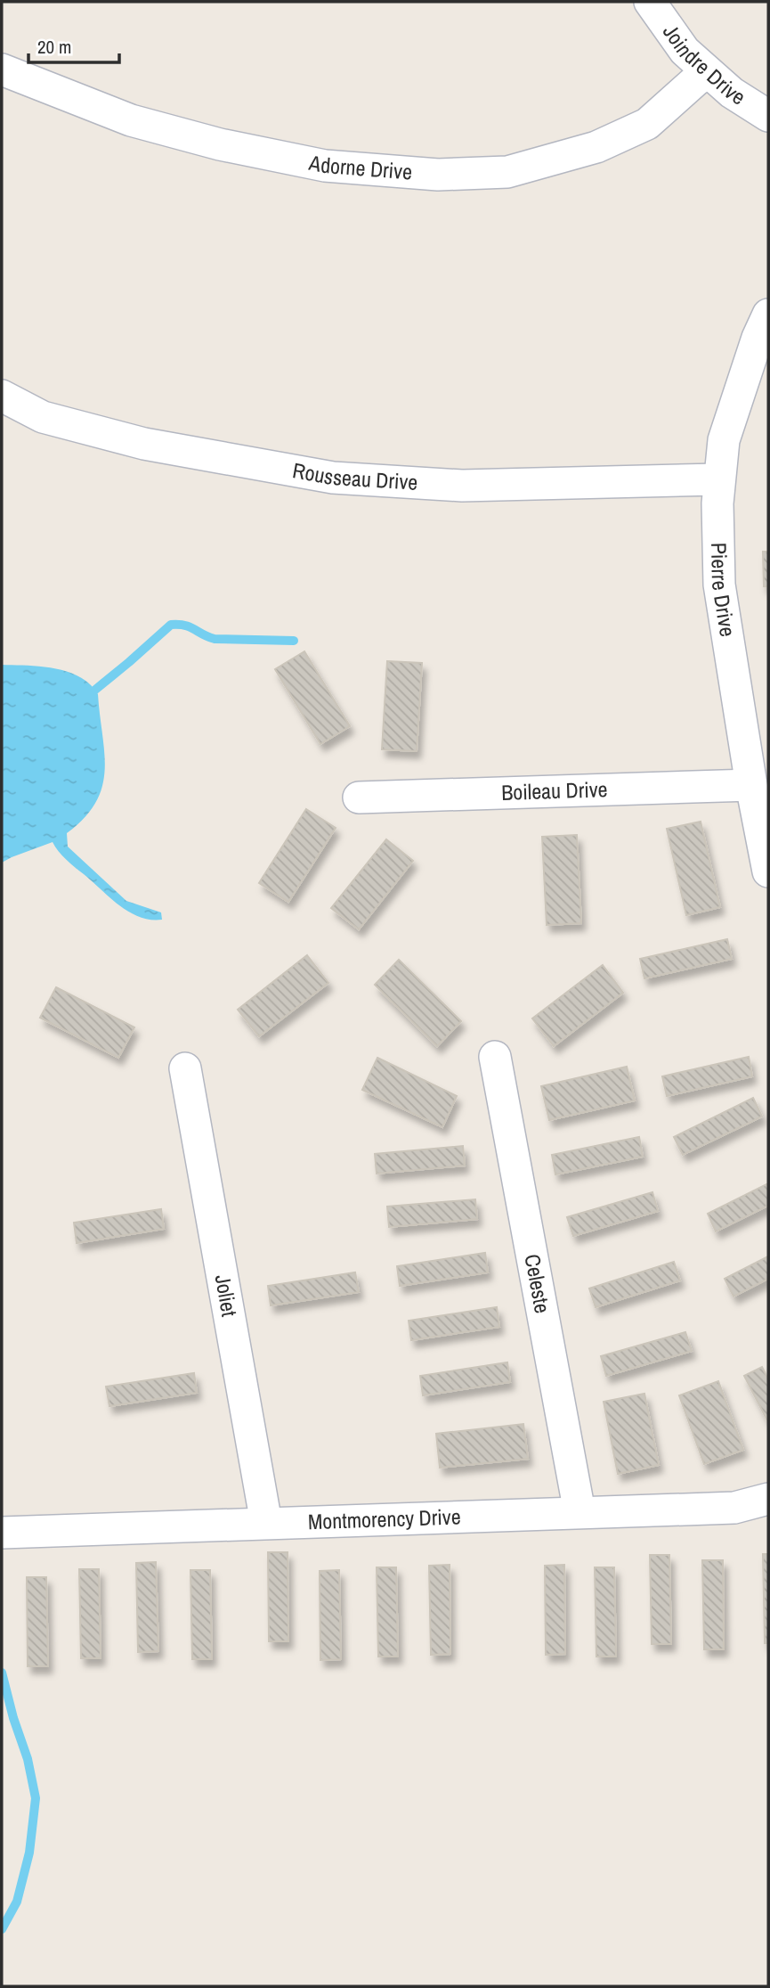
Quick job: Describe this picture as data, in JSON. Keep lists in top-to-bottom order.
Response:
{
  "streets": {
    "street": [
      "Joindre Drive",
      "Adorne Drive",
      "Rousseau Drive",
      "Pierre Drive",
      "Boileau Drive",
      "Celeste",
      "Joliet",
      "Montmorency Drive"
    ]
  },
  "crossings": [
    ["Joindre Drive", "Adorne Drive"],
    ["Rousseau Drive", "Pierre Drive"],
    ["Pierre Drive", "Boileau Drive"],
    ["Celeste", "Montmorency Drive"],
    ["Joliet", "Montmorency Drive"]
  ],
  "scale_bar": "20 m"
}
